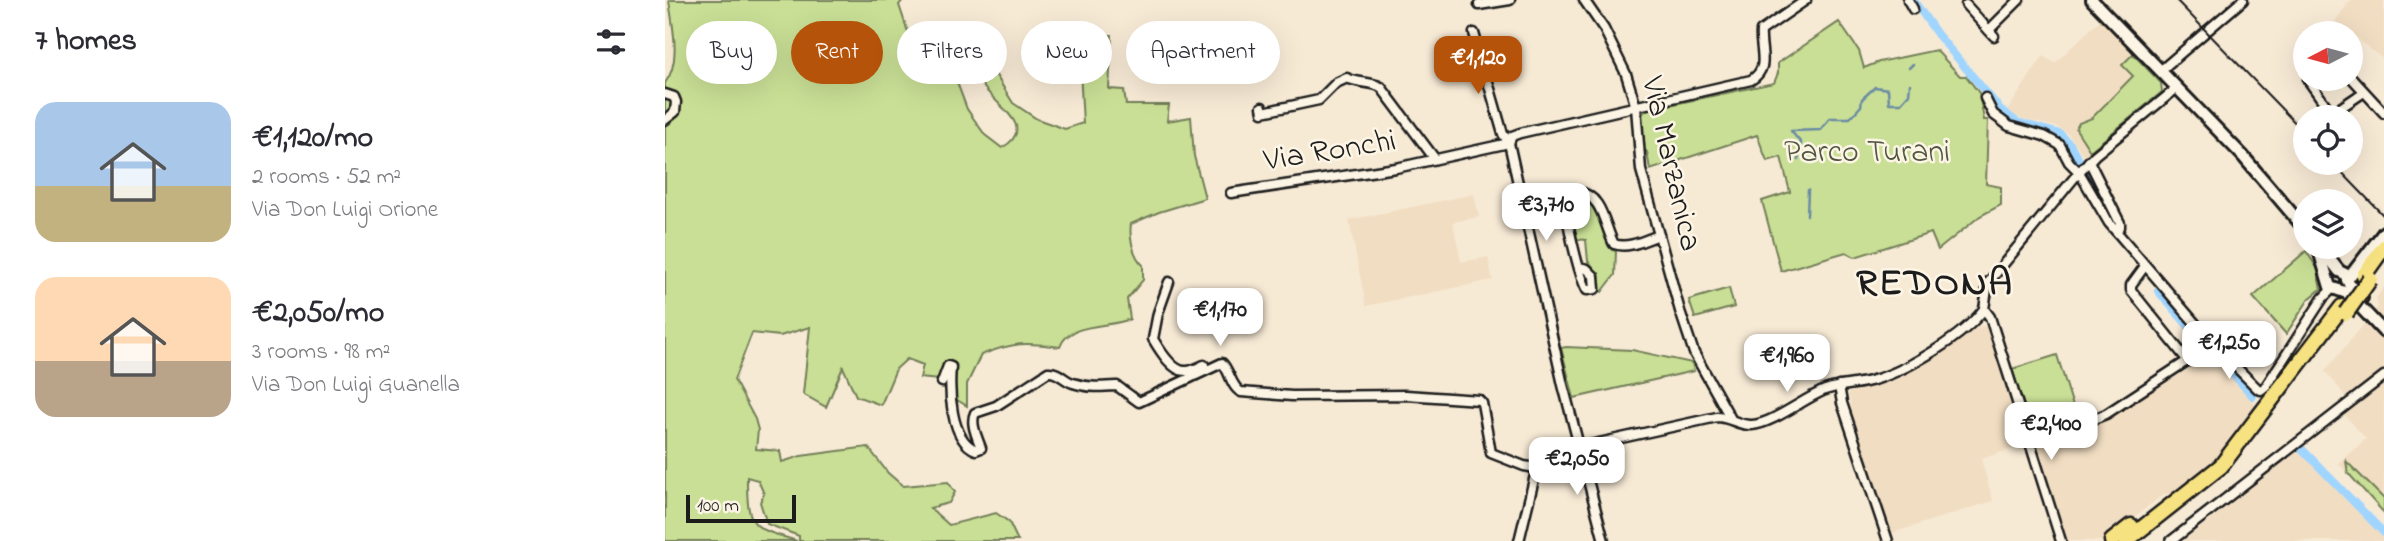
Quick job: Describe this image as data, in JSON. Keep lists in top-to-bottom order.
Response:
{
  "streets": {
    "street": ["Via Ronchi", "Via Marzanica"]
  },
  "districts": ["REDONA"],
  "parks": ["Parco Turani"],
  "scale_bar": "100 m",
  "north": "left",
  "page": {
    "heading": "7 homes",
    "chip": [
      "Buy",
      "Rent",
      "Filters",
      "New",
      "Apartment"
    ],
    "price": [
      "€1,120",
      "€3,710",
      "€1,170",
      "€1,250",
      "€1,960",
      "€2,400",
      "€2,050"
    ],
    "list": [
      {
        "name": "€1,120/mo",
        "note": "2 rooms · 52 m² · Via Don Luigi Orione"
      },
      {
        "name": "€2,050/mo",
        "note": "3 rooms · 98 m² · Via Don Luigi Guanella"
      }
    ],
    "scale": "100 m"
  }
}
